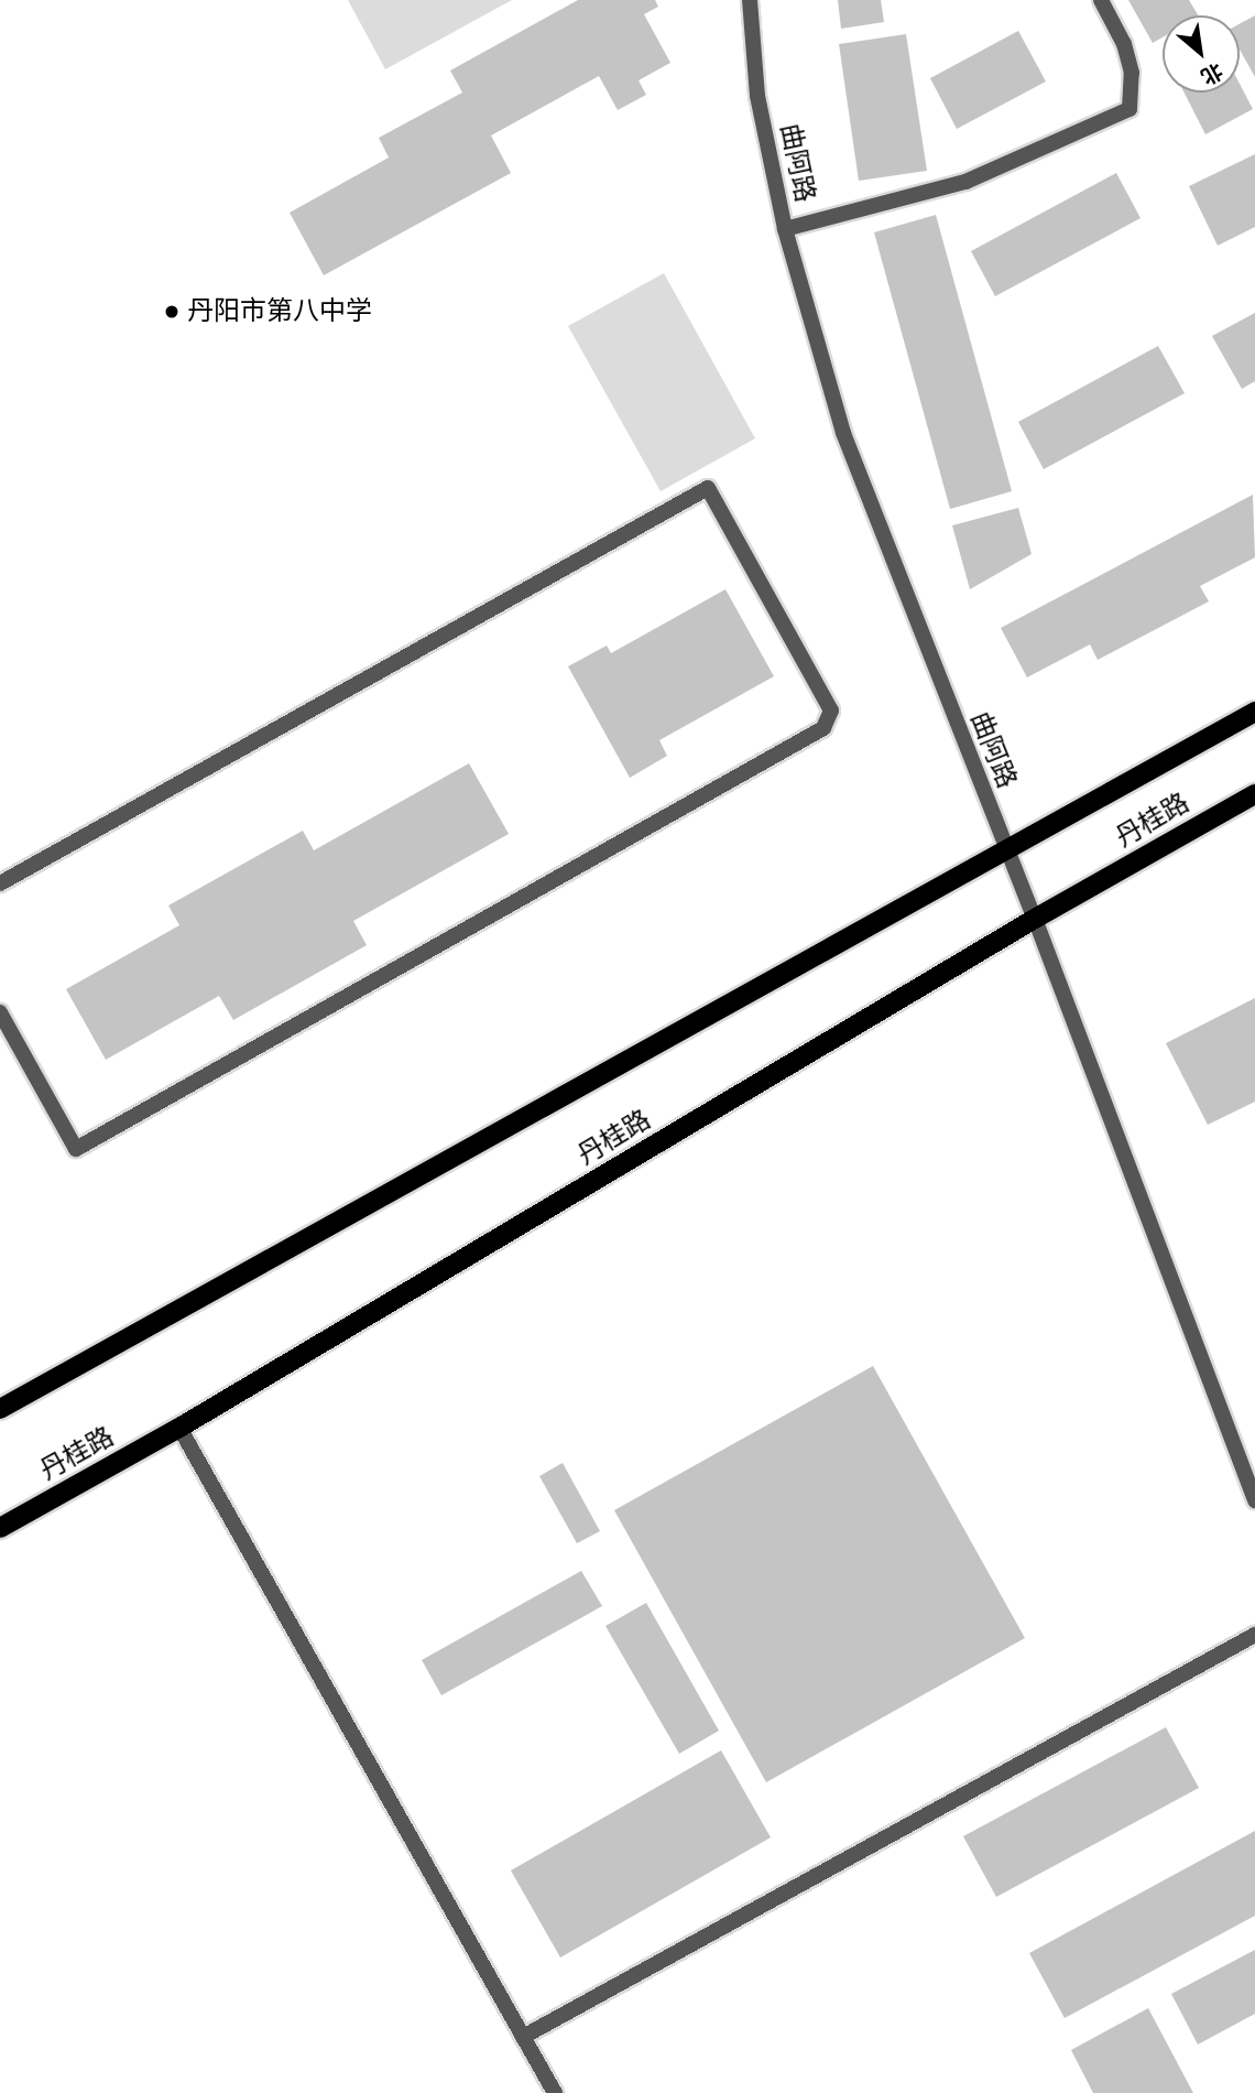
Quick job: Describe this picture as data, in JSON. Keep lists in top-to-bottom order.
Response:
{
  "streets": {
    "main road": ["丹桂路"],
    "street": ["曲阿路"]
  },
  "crossings": [
    ["曲阿路", "丹桂路"]
  ],
  "places": ["丹阳市第八中学"],
  "north": "bottom right"
}
